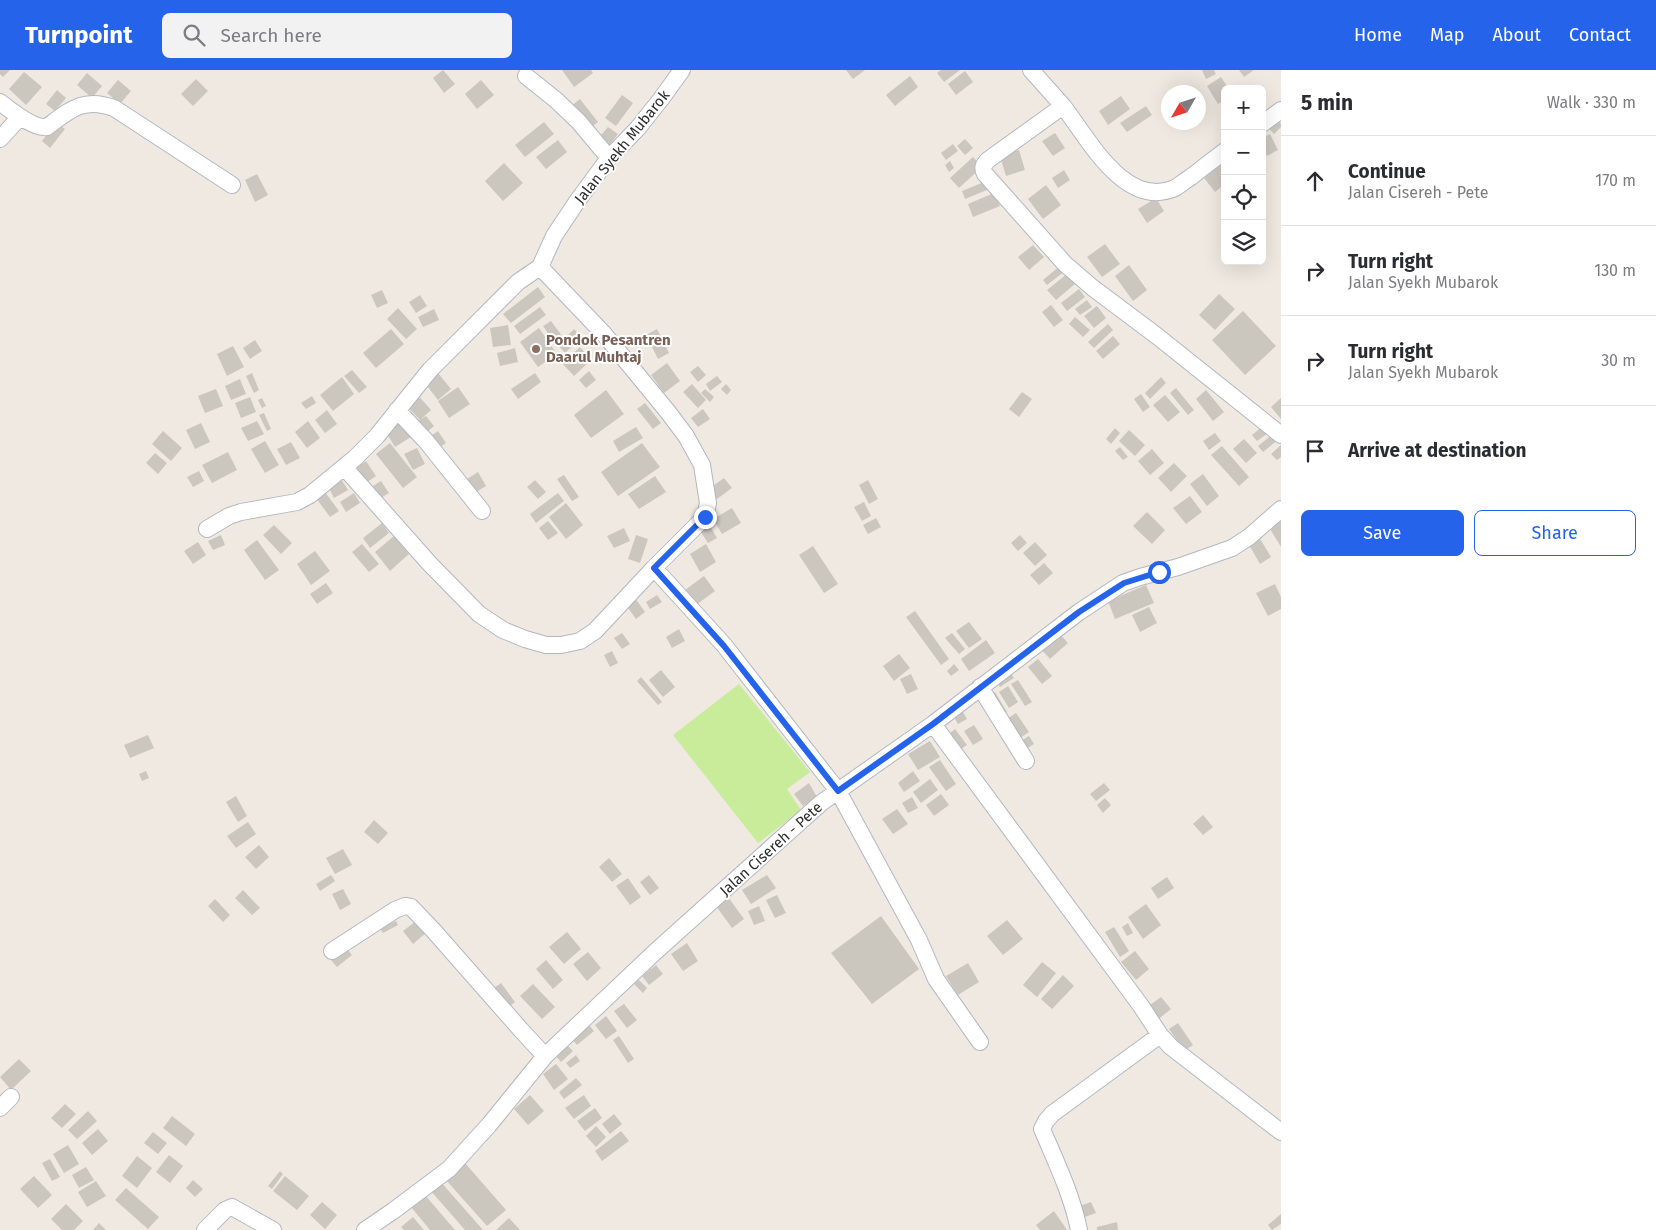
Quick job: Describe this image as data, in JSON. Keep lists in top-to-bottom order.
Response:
{
  "streets": {
    "street": ["Jalan Syekh Mubarok", "Jalan Cisereh - Pete"]
  },
  "places": ["Pondok Pesantren Daarul Muhtaj"],
  "north": "bottom left",
  "page": {
    "header": "Turnpoint",
    "search": "Search here",
    "nav": [
      "Home",
      "Map",
      "About",
      "Contact"
    ],
    "heading": ["5 min", "Walk · 330 m"],
    "map_buttons": ["+", "−"],
    "list": [
      ["Continue", "Jalan Cisereh - Pete", "170 m"],
      ["Turn right", "Jalan Syekh Mubarok", "130 m"],
      ["Turn right", "Jalan Syekh Mubarok", "30 m"],
      "Arrive at destination"
    ],
    "buttons": ["Save", "Share"]
  }
}
